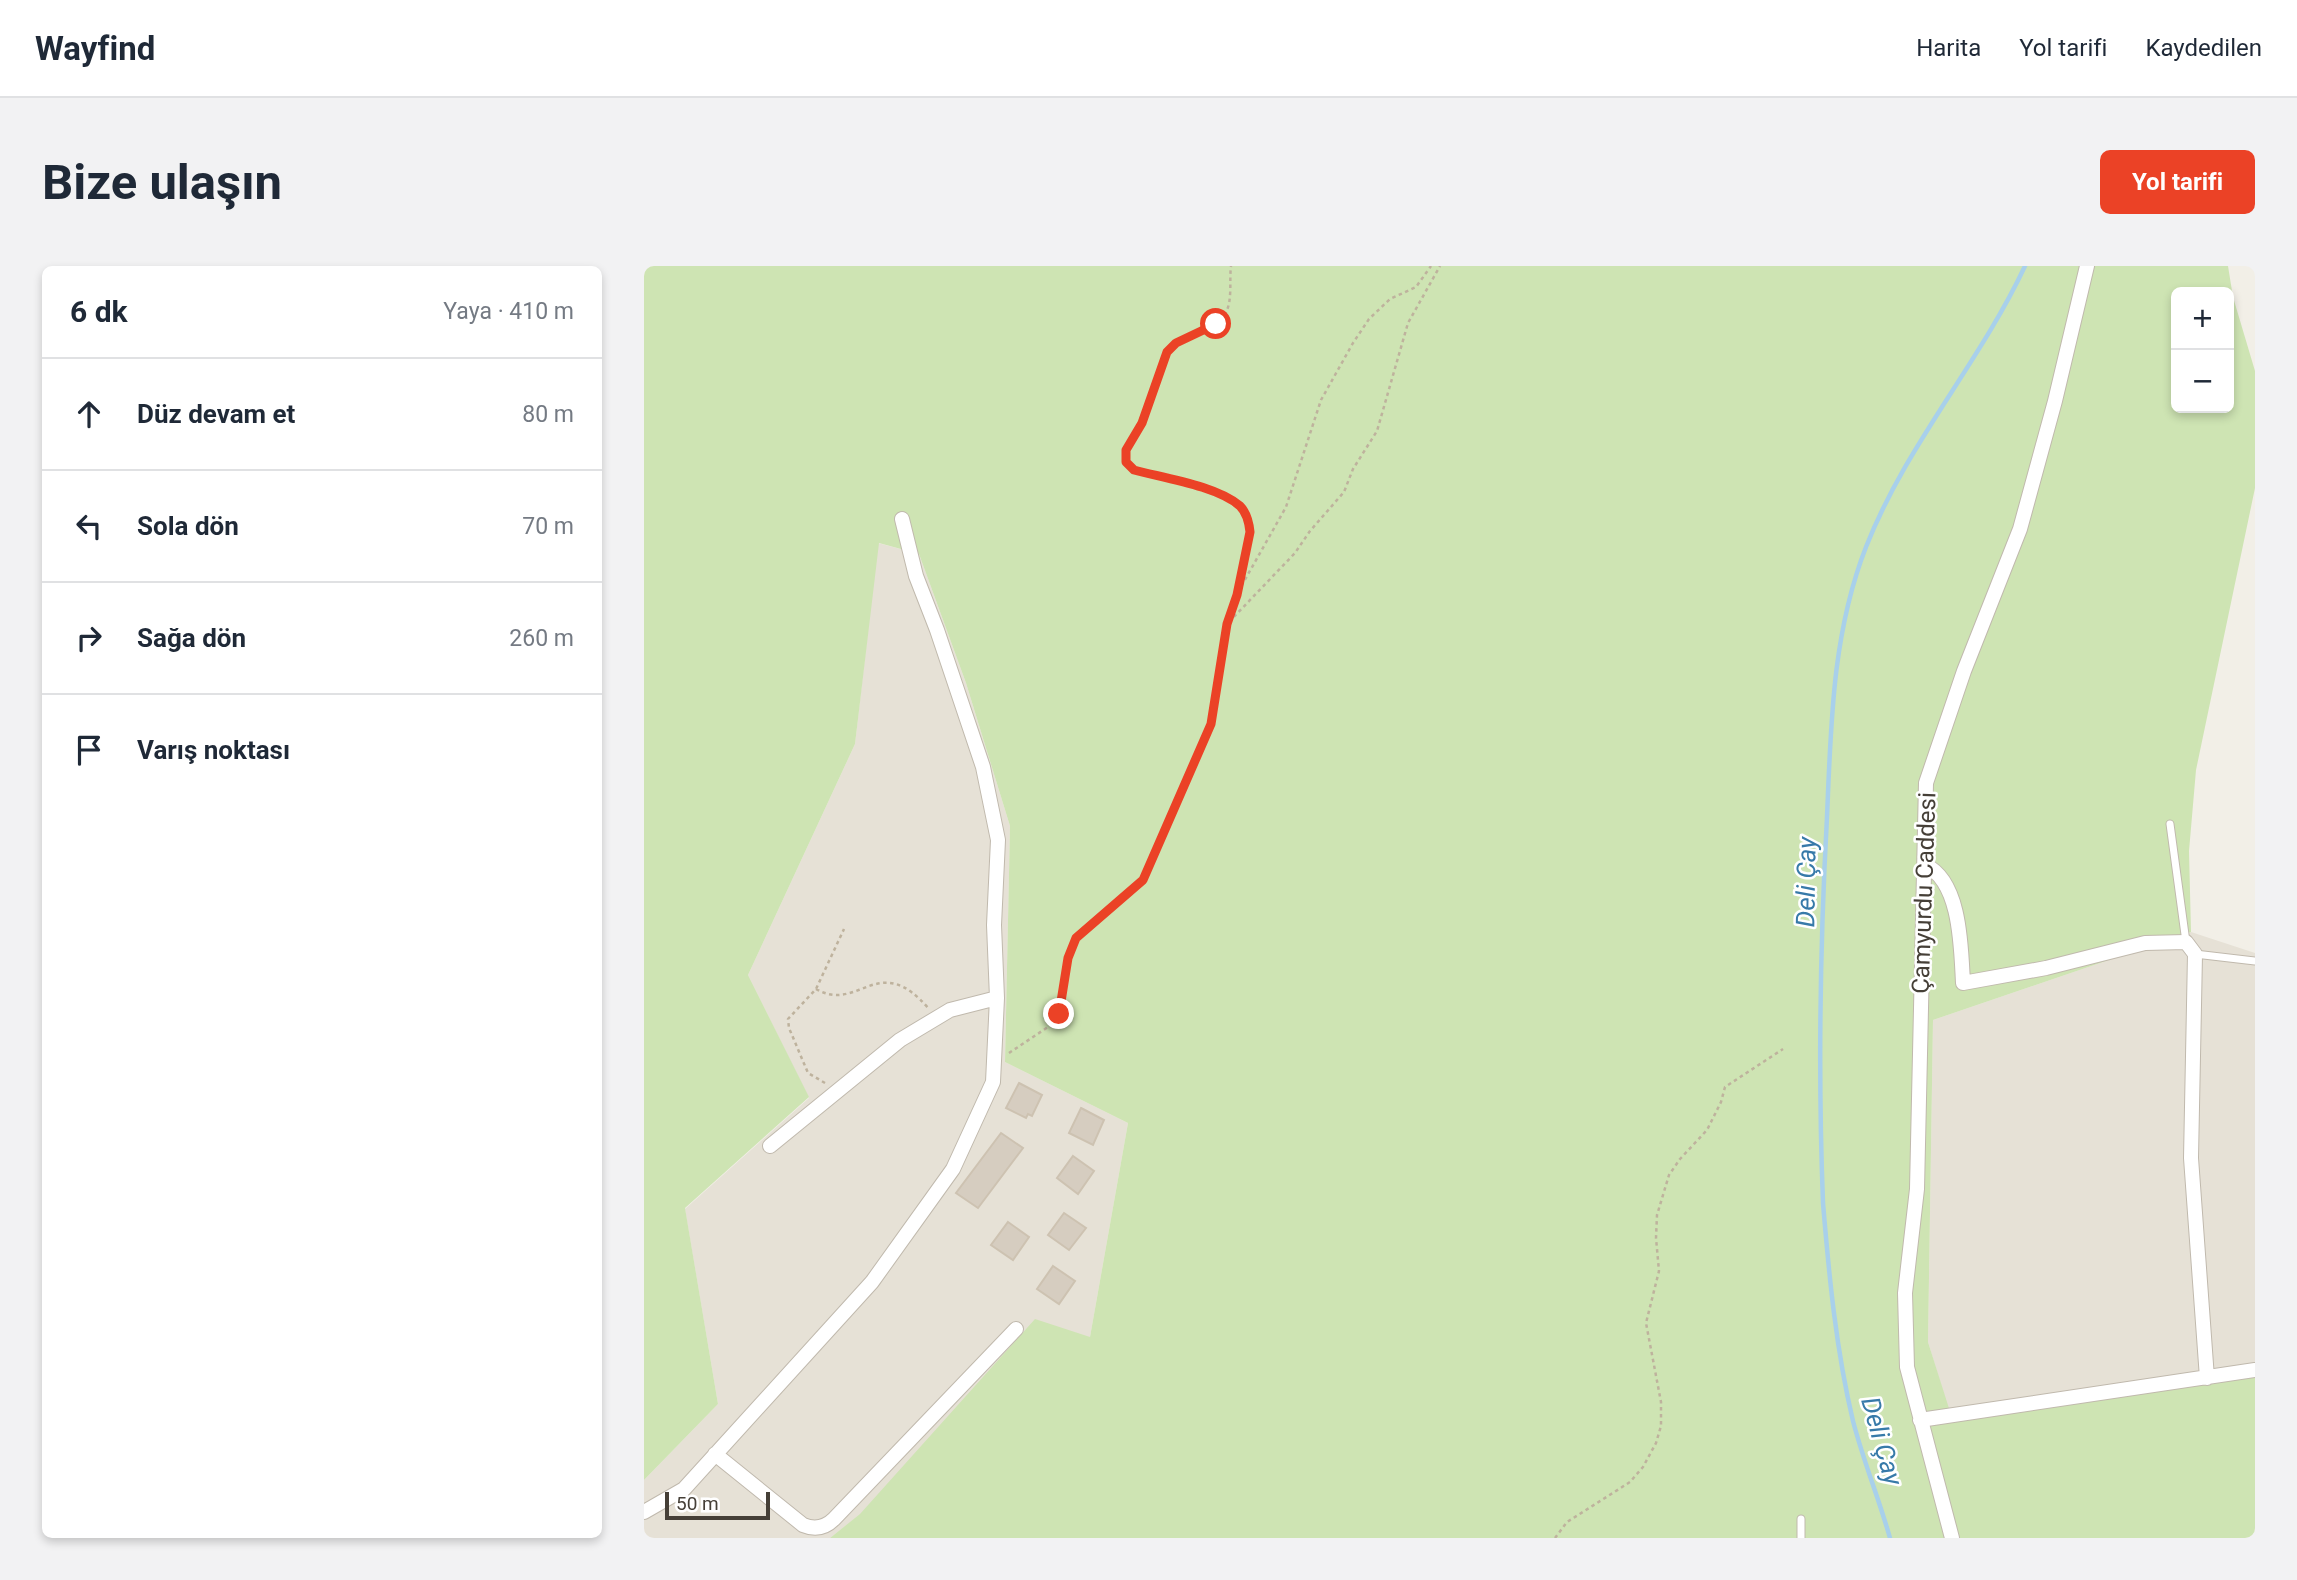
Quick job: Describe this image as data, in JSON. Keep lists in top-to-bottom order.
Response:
{
  "streets": {
    "street": ["Çamyurdu Caddesi"]
  },
  "water": ["Deli Çay"],
  "scale_bar": "50 m",
  "page": {
    "header": "Wayfind",
    "nav": ["Harita", "Yol tarifi", "Kaydedilen"],
    "buttons": "Yol tarifi",
    "title": "Bize ulaşın",
    "heading": ["6 dk", "Yaya · 410 m"],
    "map_buttons": ["+", "−"],
    "list": [
      ["Düz devam et", "80 m"],
      ["Sola dön", "70 m"],
      ["Sağa dön", "260 m"],
      "Varış noktası"
    ],
    "scale": "50 m"
  }
}
